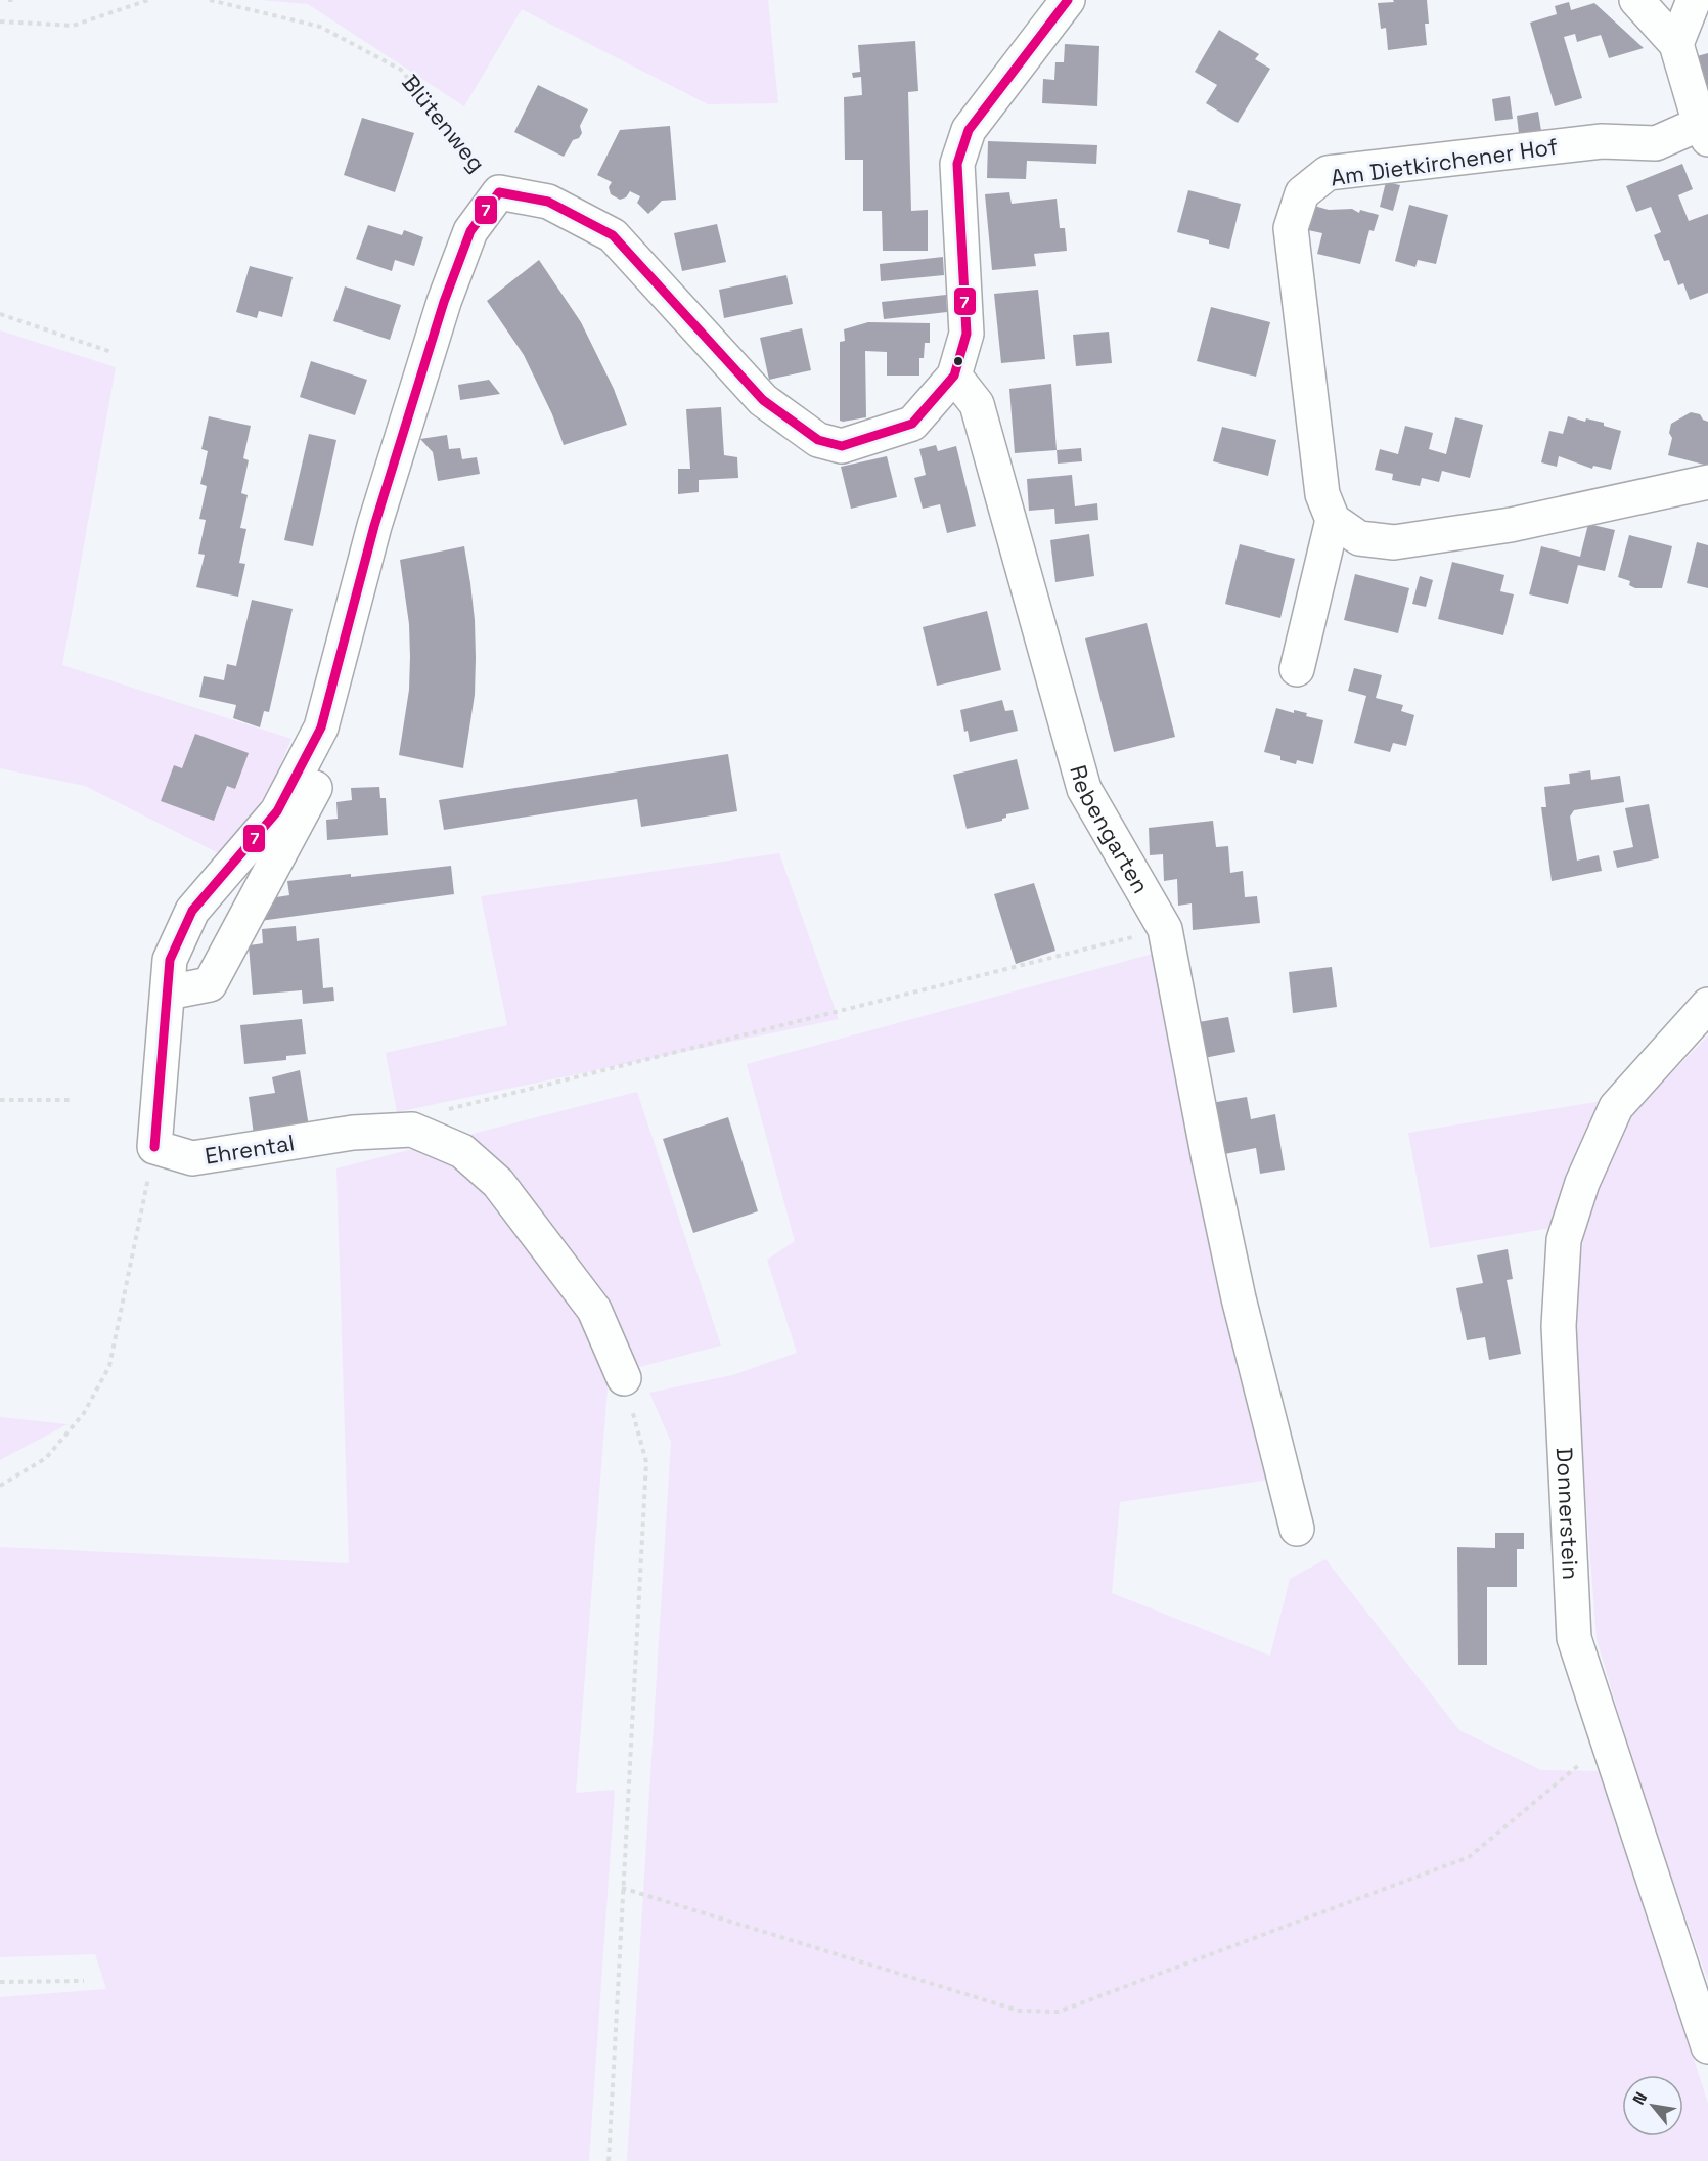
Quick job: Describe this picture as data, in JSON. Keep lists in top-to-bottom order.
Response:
{
  "streets": {
    "street": [
      "Am Dietkirchener Hof",
      "Rebengarten",
      "Ehrental",
      "Donnerstein"
    ],
    "path": ["Blütenweg"]
  },
  "lines": ["transit line 7"],
  "north": "top left"
}
